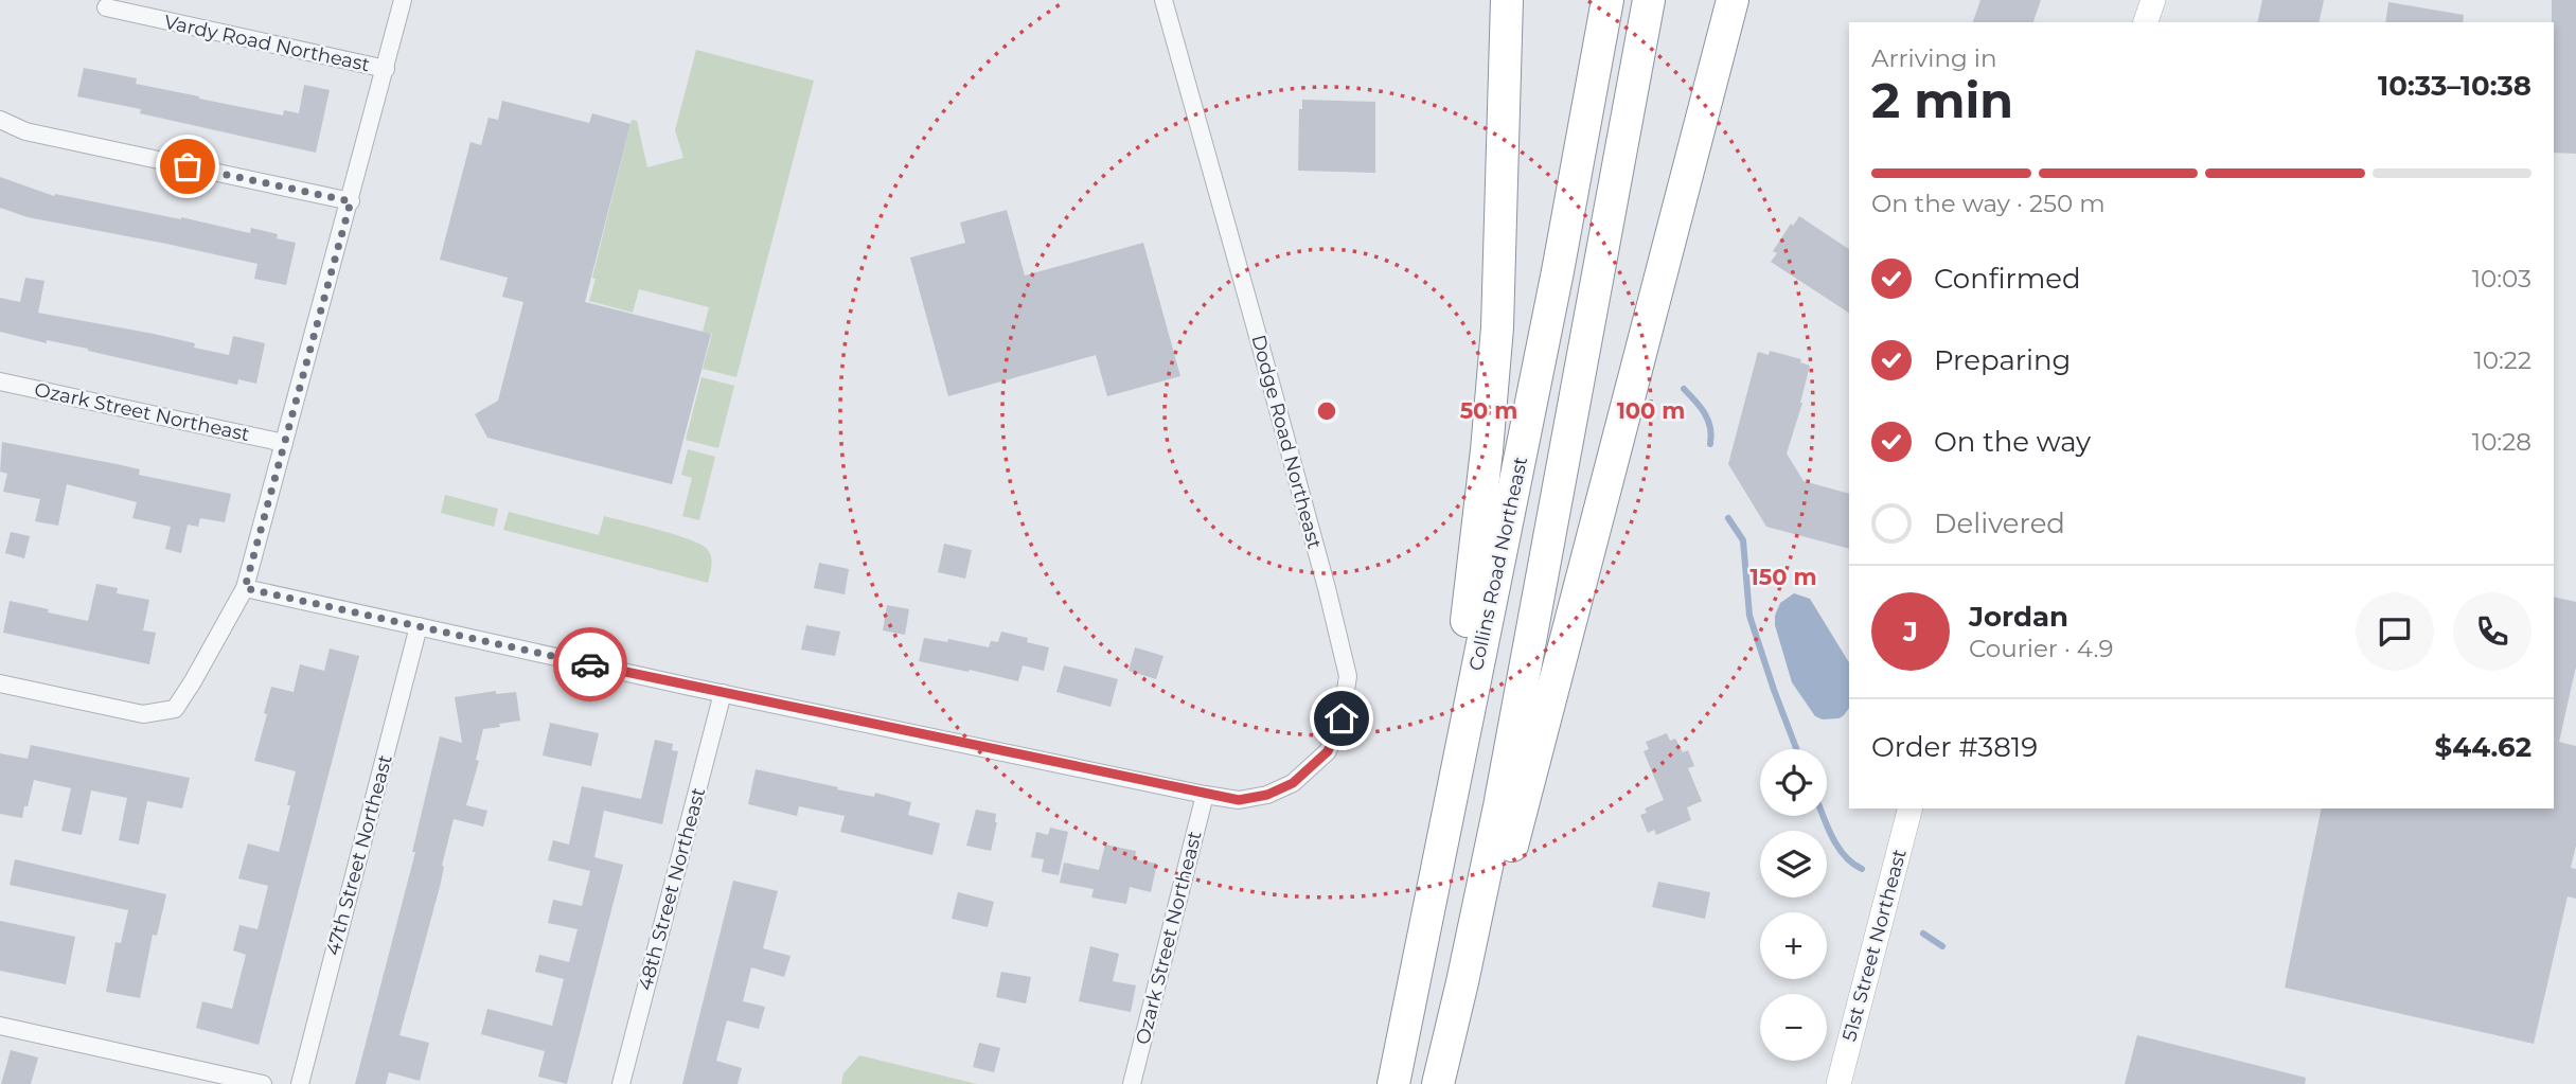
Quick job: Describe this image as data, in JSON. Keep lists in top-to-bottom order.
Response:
{
  "streets": {
    "highway": ["Collins Road Northeast"],
    "street": [
      "Vardy Road Northeast",
      "Ozark Street Northeast",
      "Dodge Road Northeast",
      "47th Street Northeast",
      "48th Street Northeast",
      "51st Street Northeast"
    ]
  },
  "crossings": [
    ["Ozark Street Northeast", "Dodge Road Northeast"]
  ],
  "page": {
    "heading": ["2 min", "Arriving in", "10:33–10:38"],
    "panel": [
      "Jordan",
      "Courier · 4.9",
      "Order #3819",
      "$44.62"
    ],
    "bar": "On the way · 250 m",
    "list": [
      ["Confirmed", "10:03"],
      ["Preparing", "10:22"],
      ["On the way", "10:28"],
      "Delivered"
    ],
    "round": "J",
    "map_buttons": ["+", "−"]
  },
  "rings": ["50 m", "100 m", "150 m"]
}
